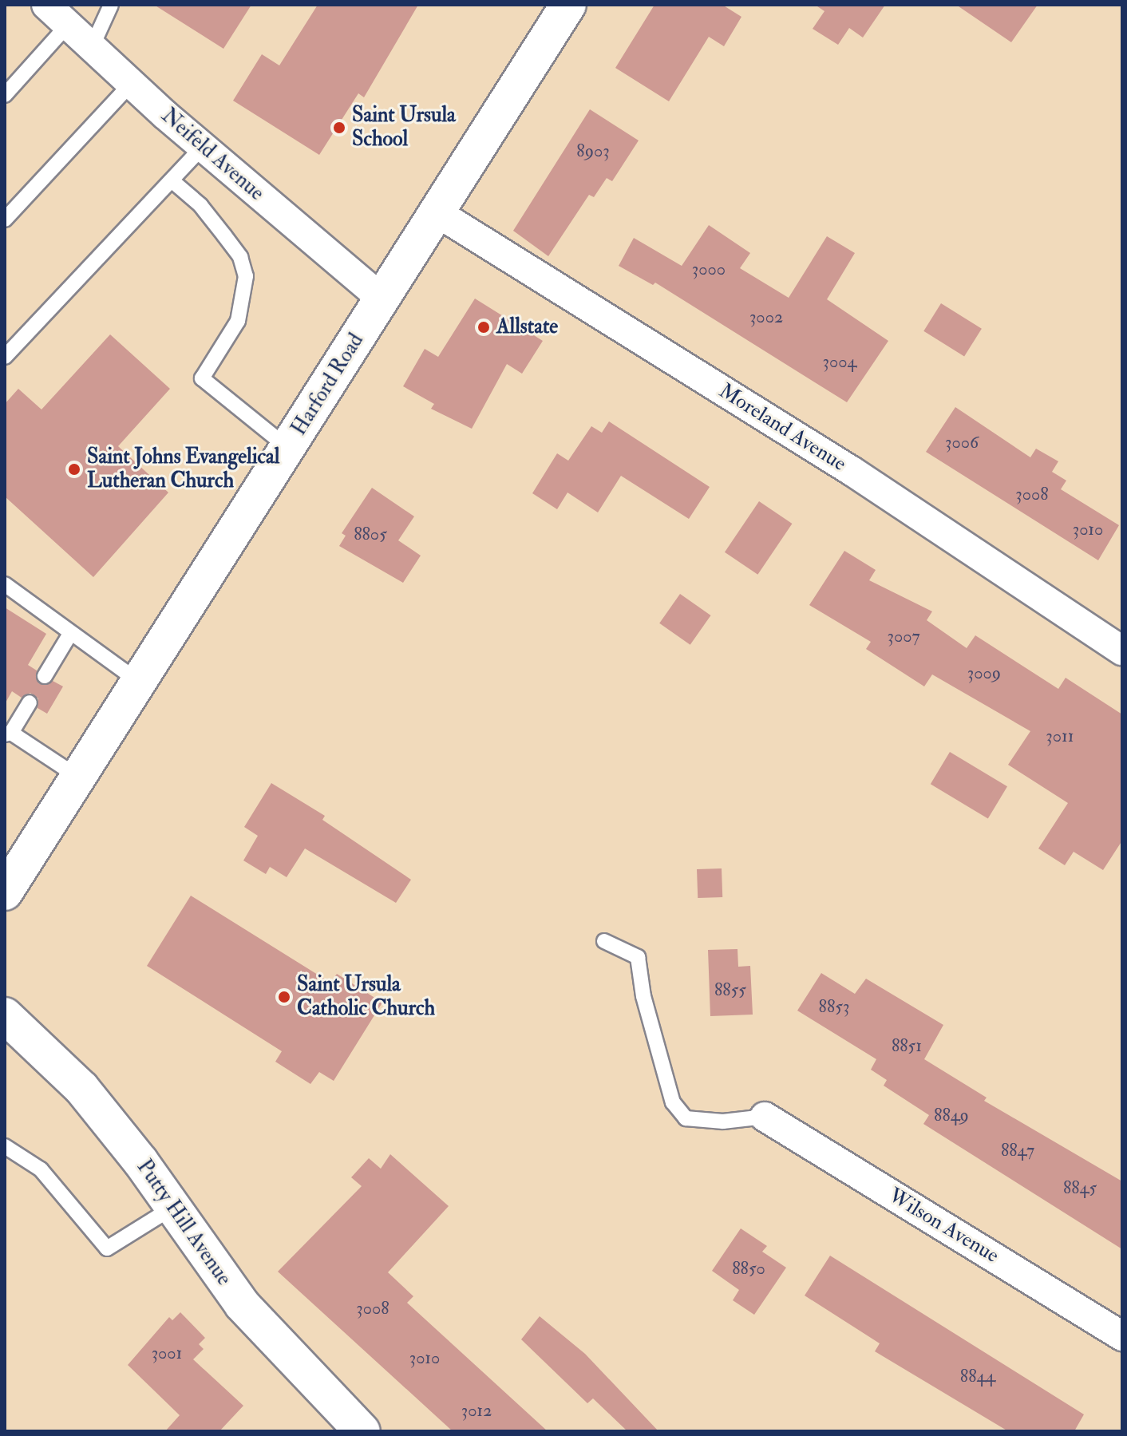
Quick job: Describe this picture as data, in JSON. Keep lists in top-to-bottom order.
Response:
{
  "streets": {
    "main road": ["Harford Road", "Putty Hill Avenue"],
    "street": ["Neifeld Avenue", "Moreland Avenue", "Wilson Avenue"]
  },
  "crossings": [
    ["Neifeld Avenue", "Harford Road"],
    ["Harford Road", "Moreland Avenue"]
  ],
  "places": [
    "Saint Ursula School",
    "Allstate",
    "Saint Johns Evangelical Lutheran Church",
    "Saint Ursula Catholic Church"
  ],
  "house_numbers": [
    "8903",
    "3000",
    "3002",
    "3004",
    "3006",
    "3008",
    "3010",
    "8805",
    "3007",
    "3009",
    "3011",
    "8855",
    "8853",
    "8851",
    "8849",
    "8847",
    "8845",
    "8850",
    "3008",
    "3001",
    "3010",
    "8844",
    "3012"
  ]
}
